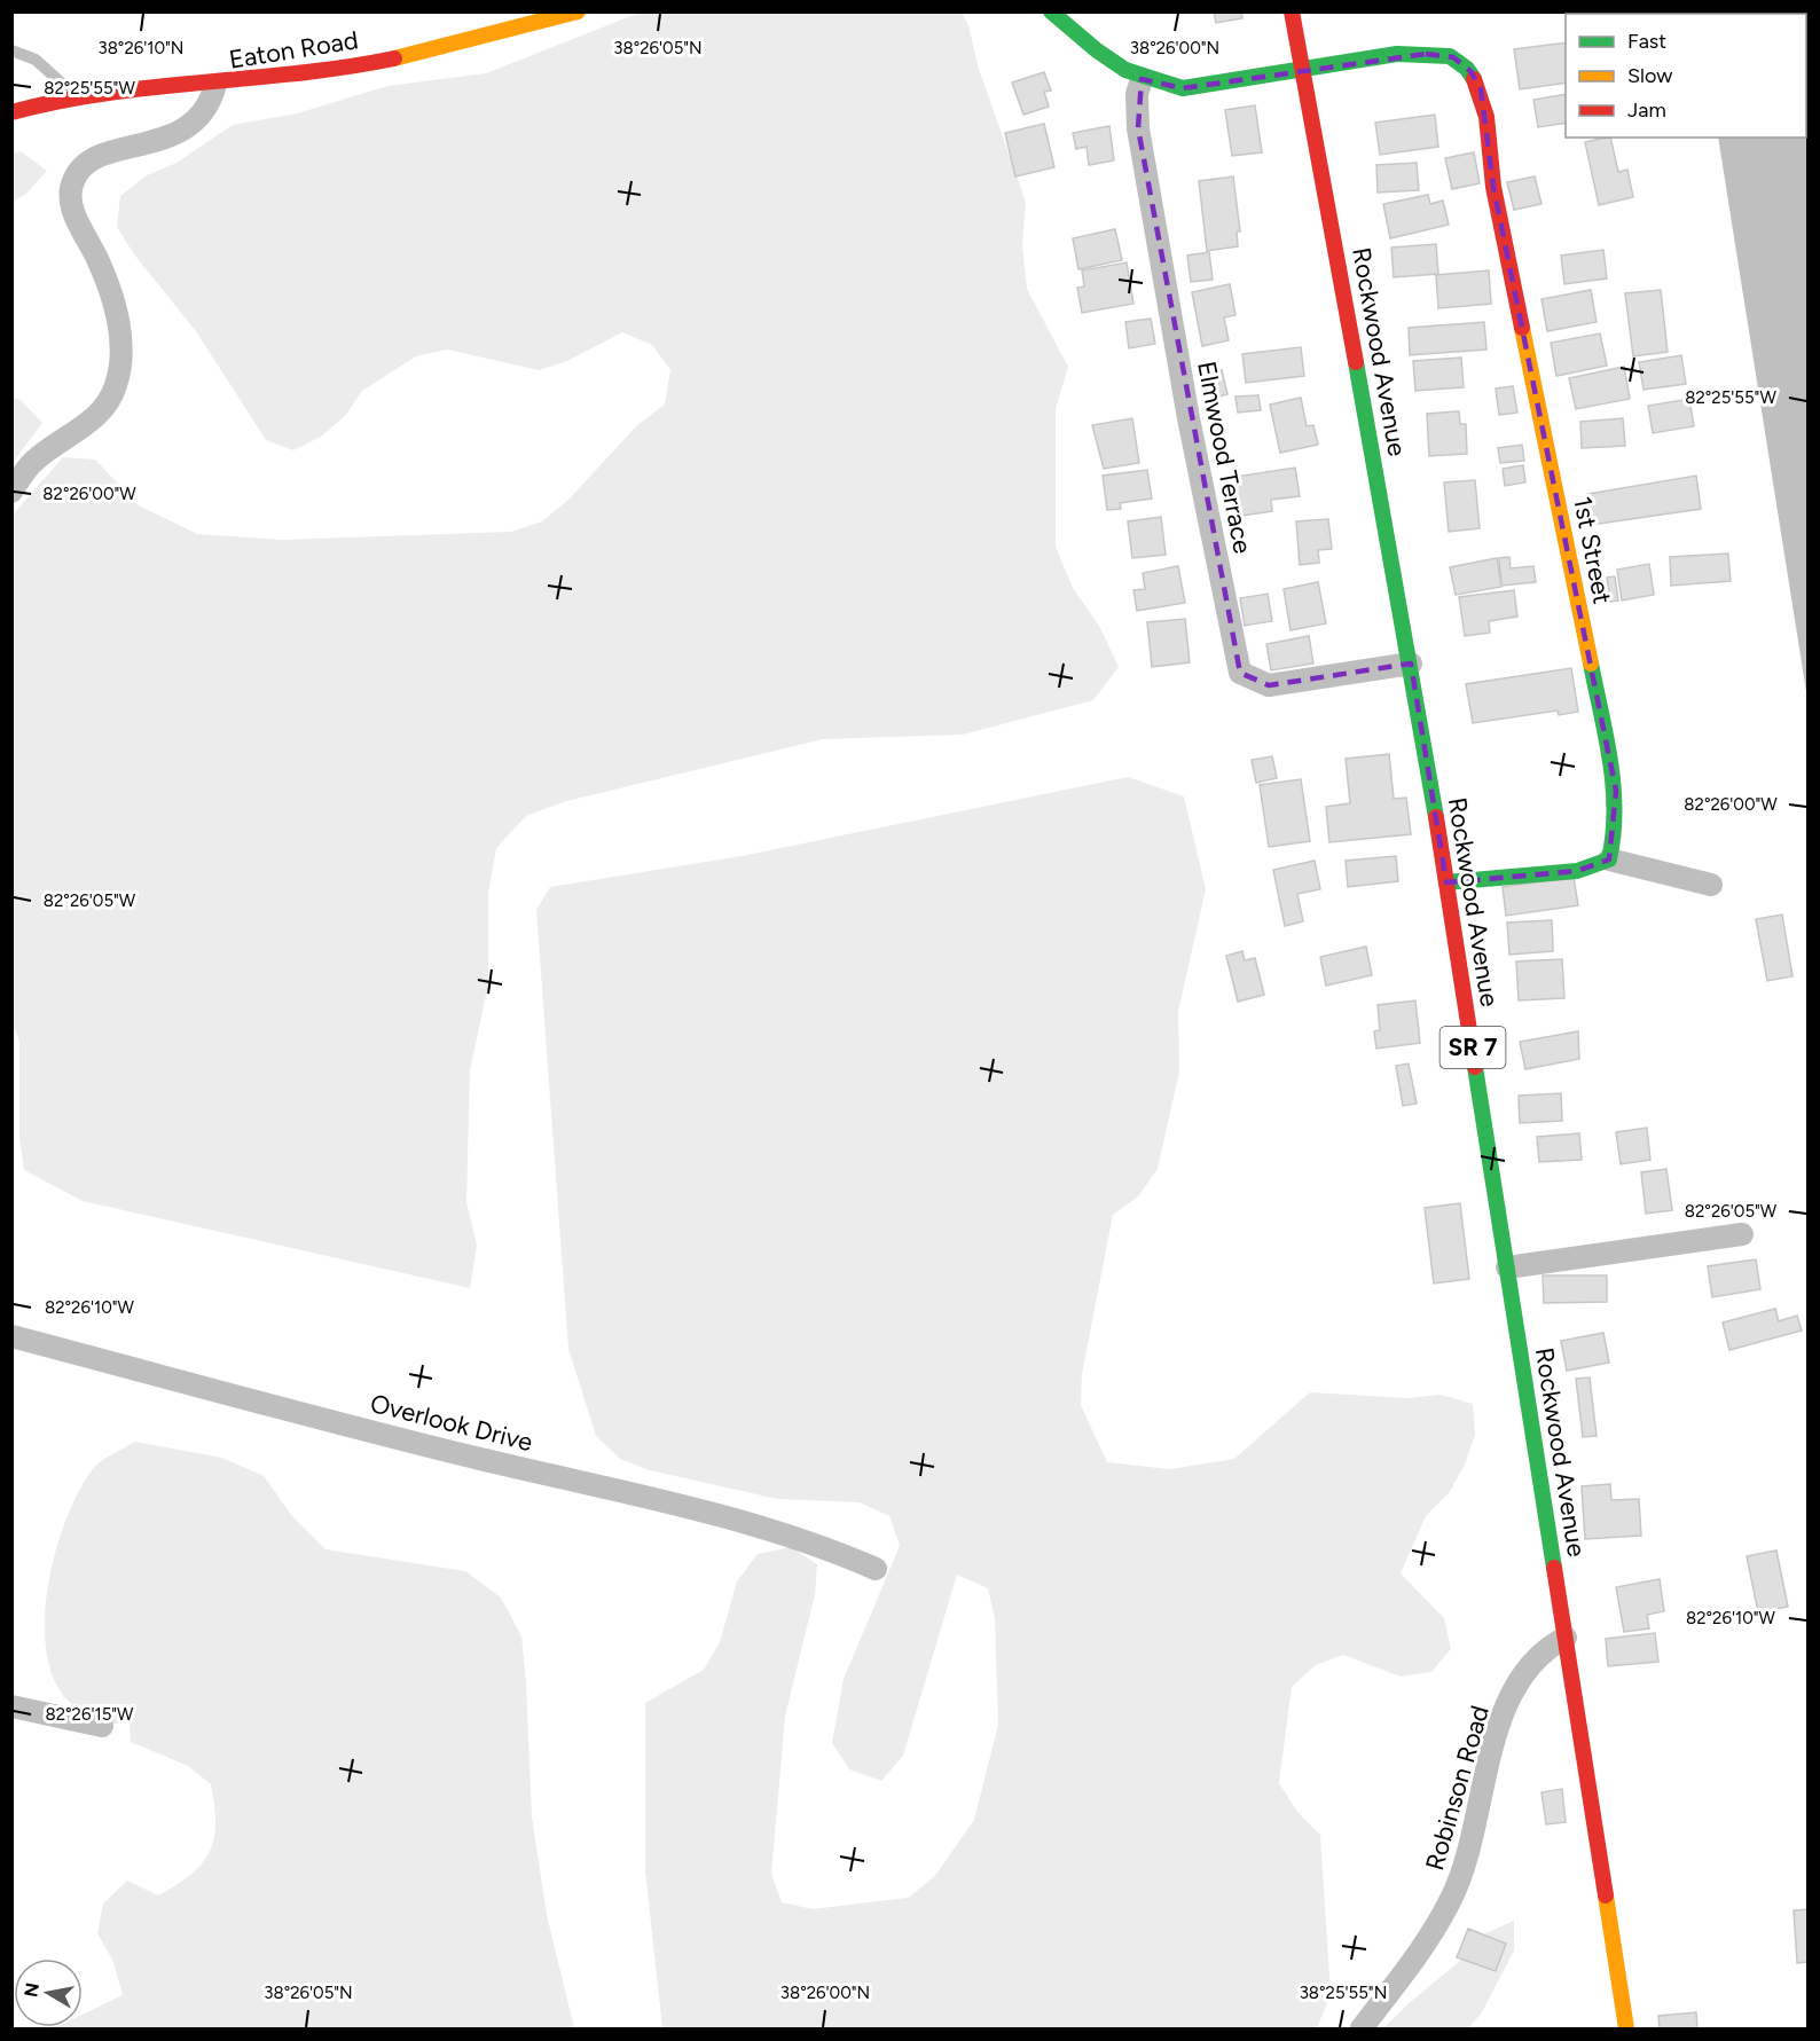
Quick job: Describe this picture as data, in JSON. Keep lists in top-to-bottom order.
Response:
{
  "streets": {
    "main road": [
      "Eaton Road",
      "Rockwood Avenue",
      "1st Street",
      "SR 7"
    ],
    "street": ["Elmwood Terrace", "Overlook Drive", "Robinson Road"]
  },
  "crossings": [
    ["Rockwood Avenue", "Elmwood Terrace"],
    ["Rockwood Avenue", "1st Street"],
    ["Rockwood Avenue", "SR 7"],
    ["Rockwood Avenue", "Robinson Road"],
    ["1st Street", "SR 7"]
  ],
  "legend": ["Fast", "Slow", "Jam"],
  "north": "left",
  "coordinates": [
    "38°26'10\"N",
    "38°26'05\"N",
    "38°26'00\"N",
    "82°25'55\"W",
    "82°26'00\"W",
    "82°26'05\"W",
    "82°26'10\"W",
    "82°26'15\"W",
    "38°25'55\"N"
  ]
}
